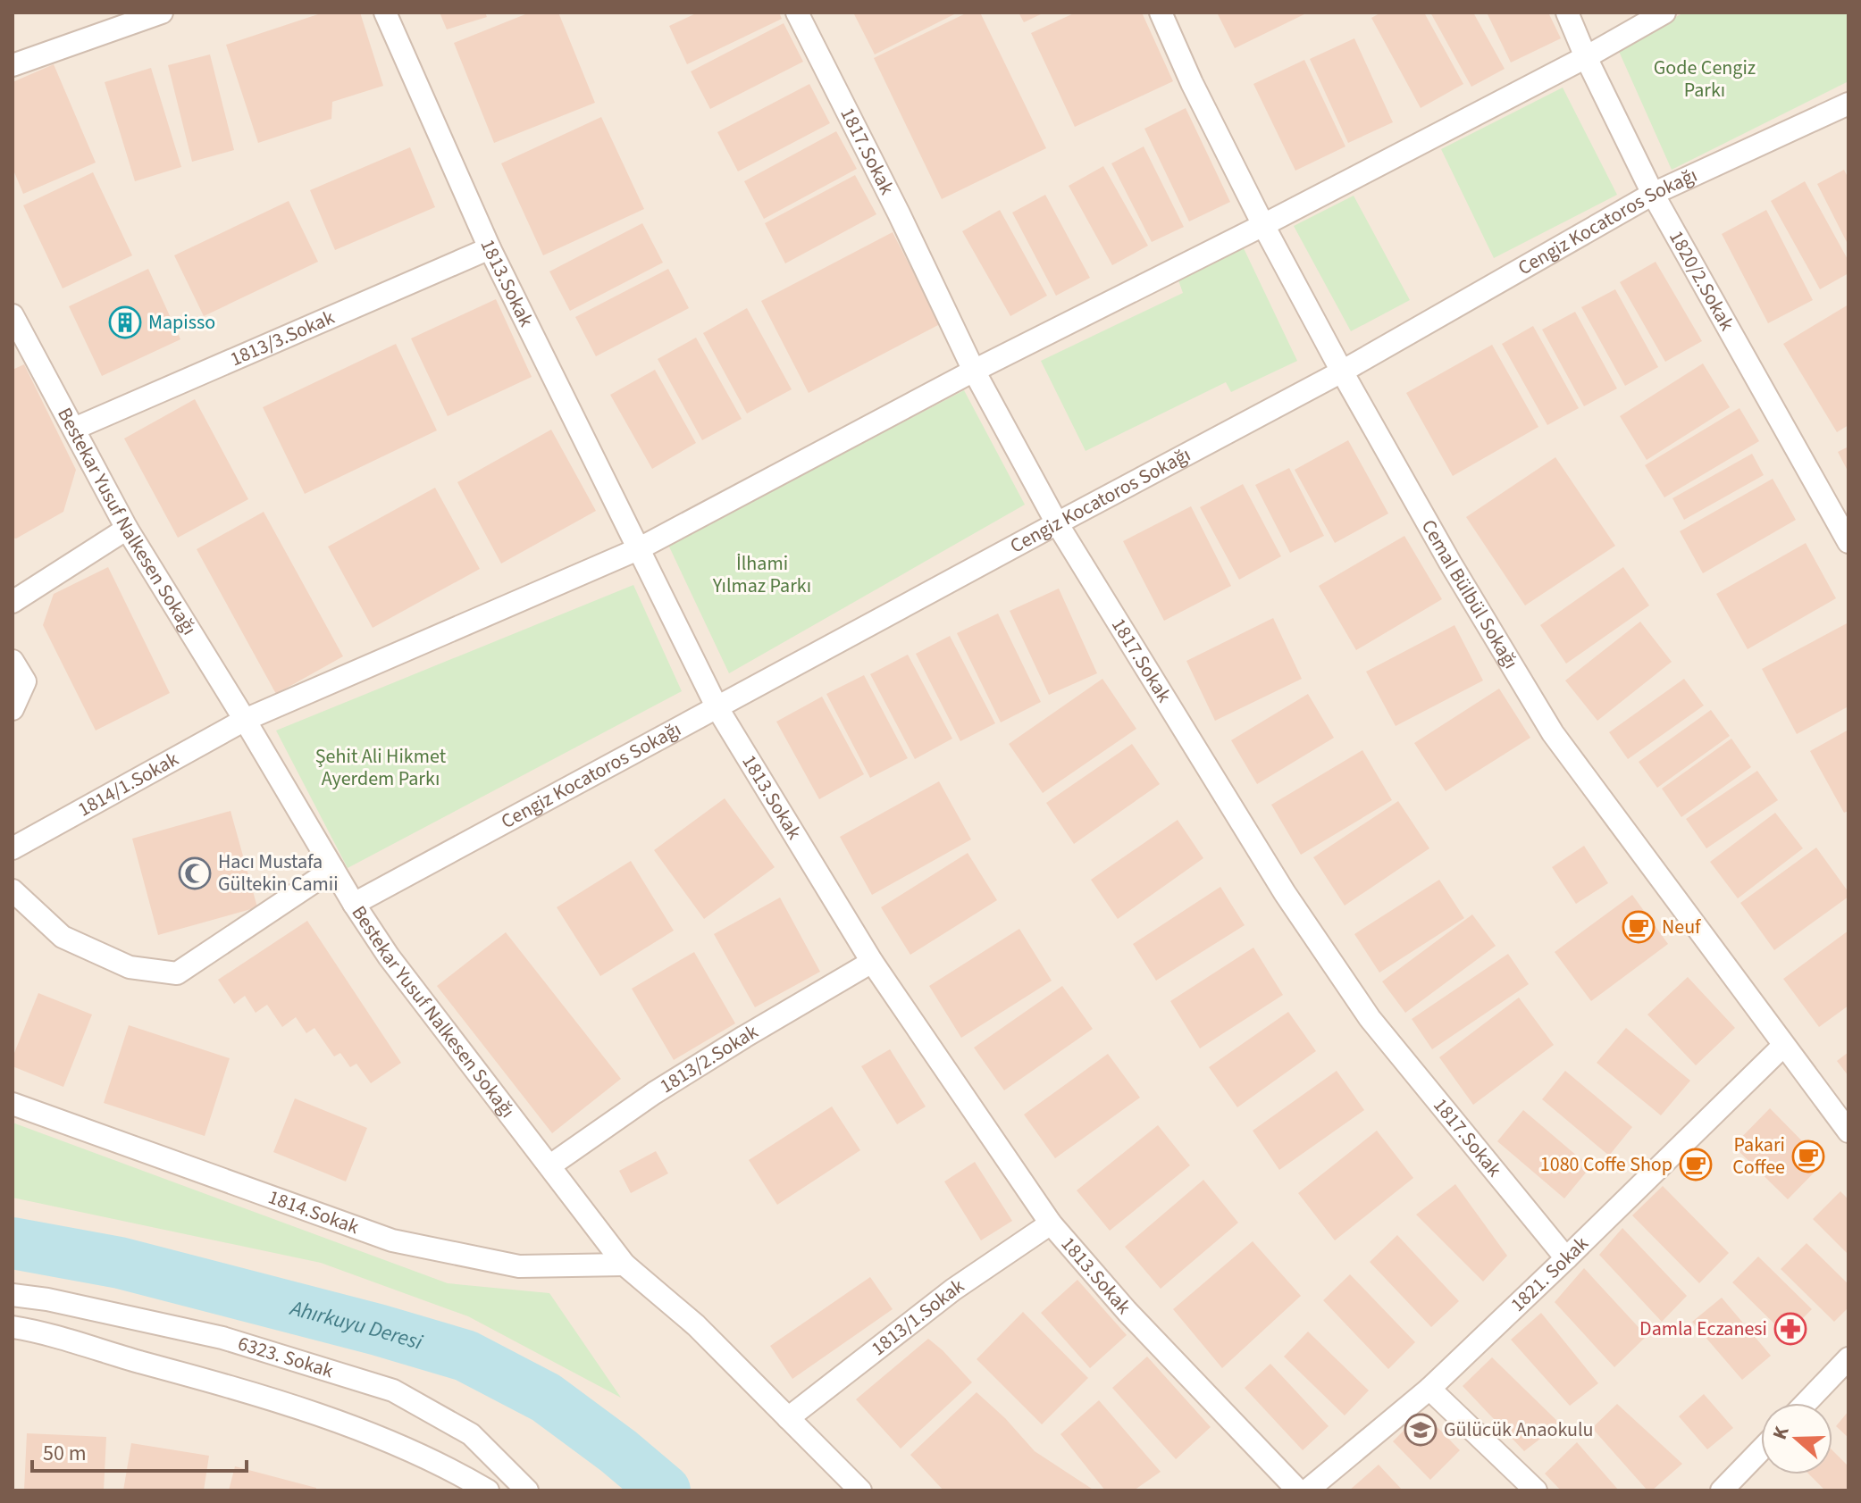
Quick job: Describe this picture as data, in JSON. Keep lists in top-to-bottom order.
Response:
{
  "streets": {
    "street": [
      "1817.Sokak",
      "Cengiz Kocatoros Sokağı",
      "1820/2.Sokak",
      "1813.Sokak",
      "1813/3.Sokak",
      "Bestekar Yusuf Nalkesen Sokağı",
      "Cemal Bülbül Sokağı",
      "1814/1.Sokak",
      "1813/2.Sokak",
      "1814.Sokak",
      "1821. Sokak",
      "1813/1.Sokak",
      "6323. Sokak"
    ]
  },
  "crossings": [
    ["1817.Sokak", "Cengiz Kocatoros Sokağı"],
    ["1817.Sokak", "1821. Sokak"],
    ["Cengiz Kocatoros Sokağı", "1820/2.Sokak"],
    ["Cengiz Kocatoros Sokağı", "1813.Sokak"],
    ["Cengiz Kocatoros Sokağı", "Bestekar Yusuf Nalkesen Sokağı"],
    ["Cengiz Kocatoros Sokağı", "Cemal Bülbül Sokağı"],
    ["1813.Sokak", "1813/3.Sokak"],
    ["1813.Sokak", "1813/2.Sokak"],
    ["1813.Sokak", "1813/1.Sokak"],
    ["1813/3.Sokak", "Bestekar Yusuf Nalkesen Sokağı"],
    ["Bestekar Yusuf Nalkesen Sokağı", "1814/1.Sokak"],
    ["Bestekar Yusuf Nalkesen Sokağı", "1813/2.Sokak"],
    ["Bestekar Yusuf Nalkesen Sokağı", "1814.Sokak"],
    ["Bestekar Yusuf Nalkesen Sokağı", "1813/1.Sokak"],
    ["Cemal Bülbül Sokağı", "1821. Sokak"]
  ],
  "water": ["Ahırkuyu Deresi"],
  "parks": ["Gode Cengiz Parkı", "İlhami Yılmaz Parkı", "Şehit Ali Hikmet Ayerdem Parkı"],
  "places": {
    "building": ["Mapisso"],
    "mosque": ["Hacı Mustafa Gültekin Camii"],
    "cafe": ["Neuf", "Pakari Coffee", "1080 Coffe Shop"],
    "pharmacy": ["Damla Eczanesi"],
    "school or university": ["Gülücük Anaokulu"]
  },
  "scale_bar": "50 m",
  "north": "left"
}
